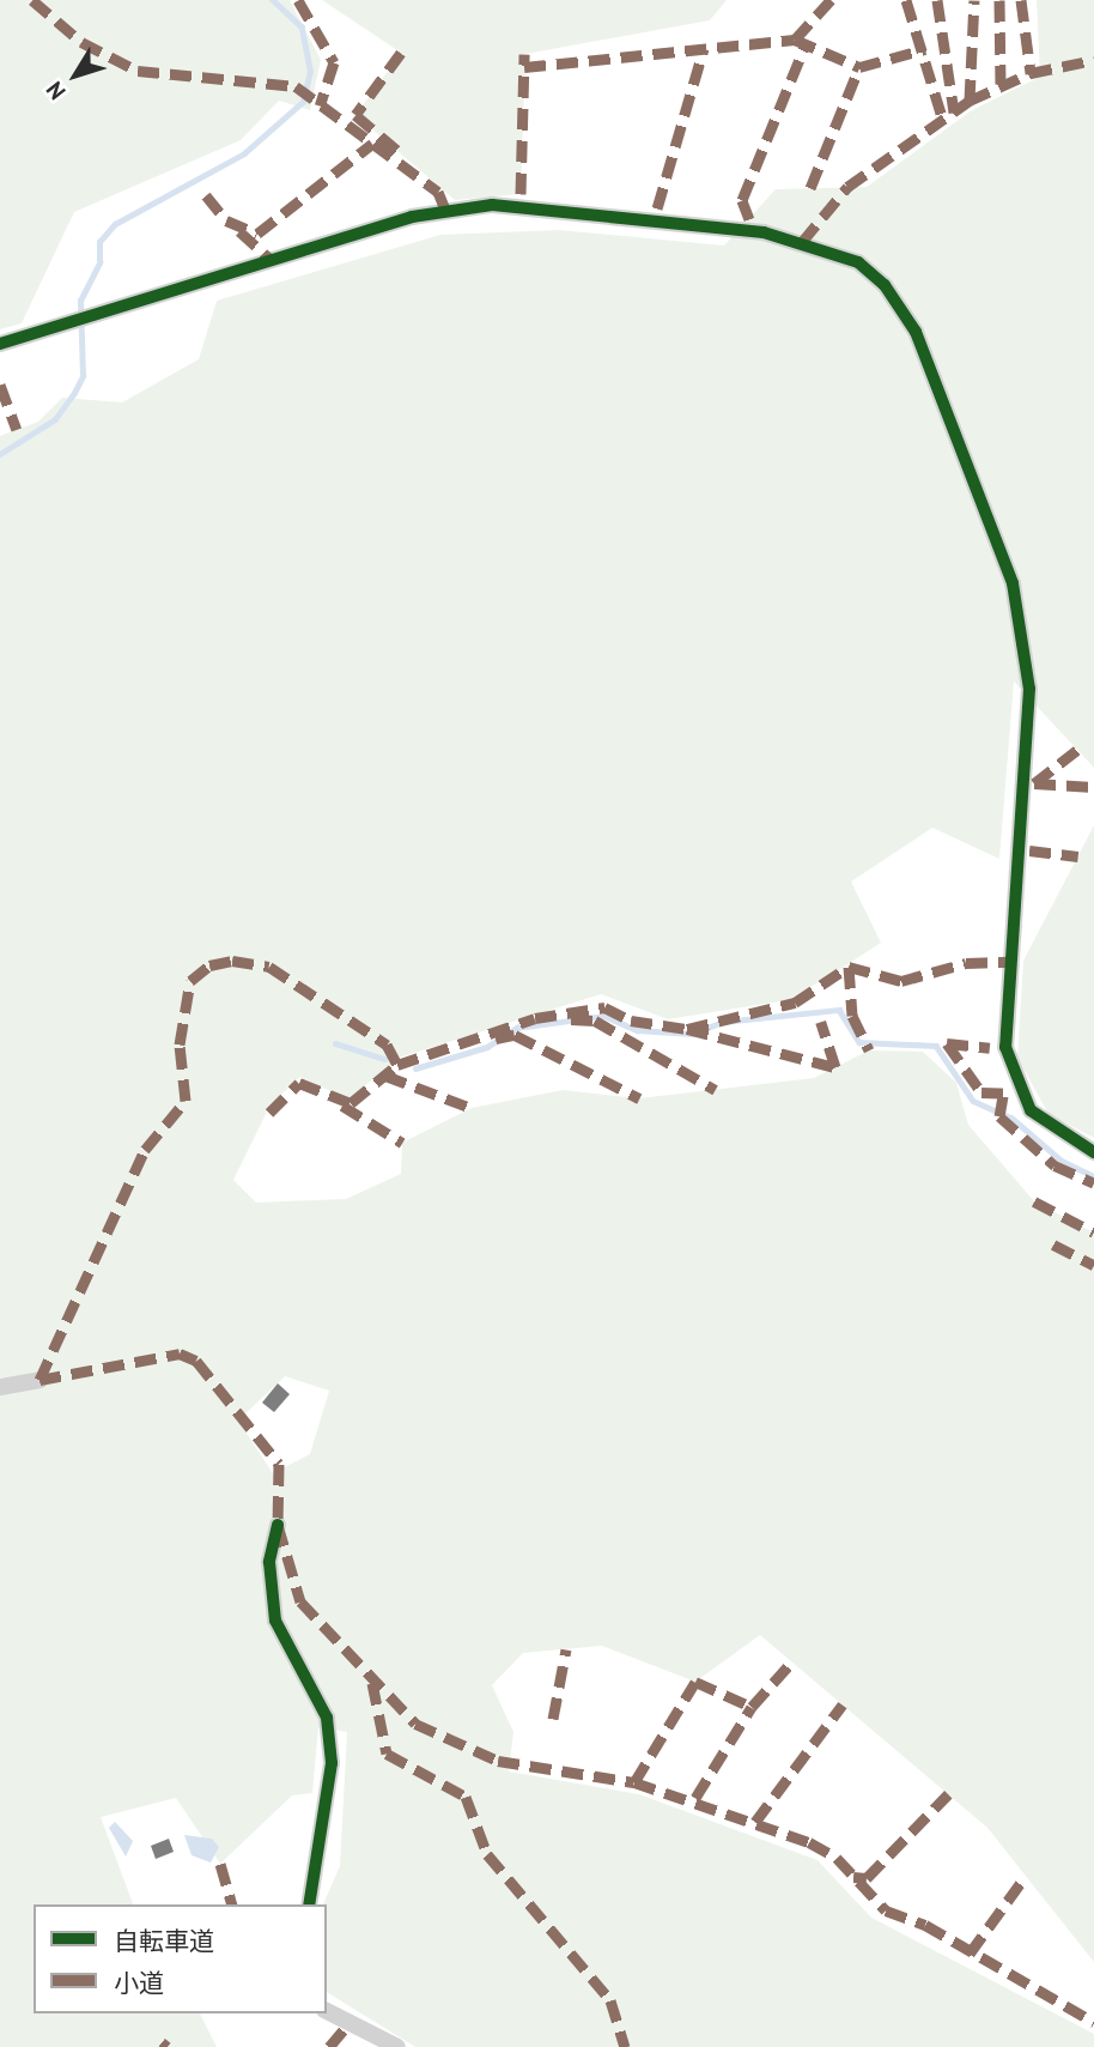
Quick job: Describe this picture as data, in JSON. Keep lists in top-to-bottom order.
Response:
{
  "legend": ["自転車道", "小道"],
  "north": "bottom left"
}
